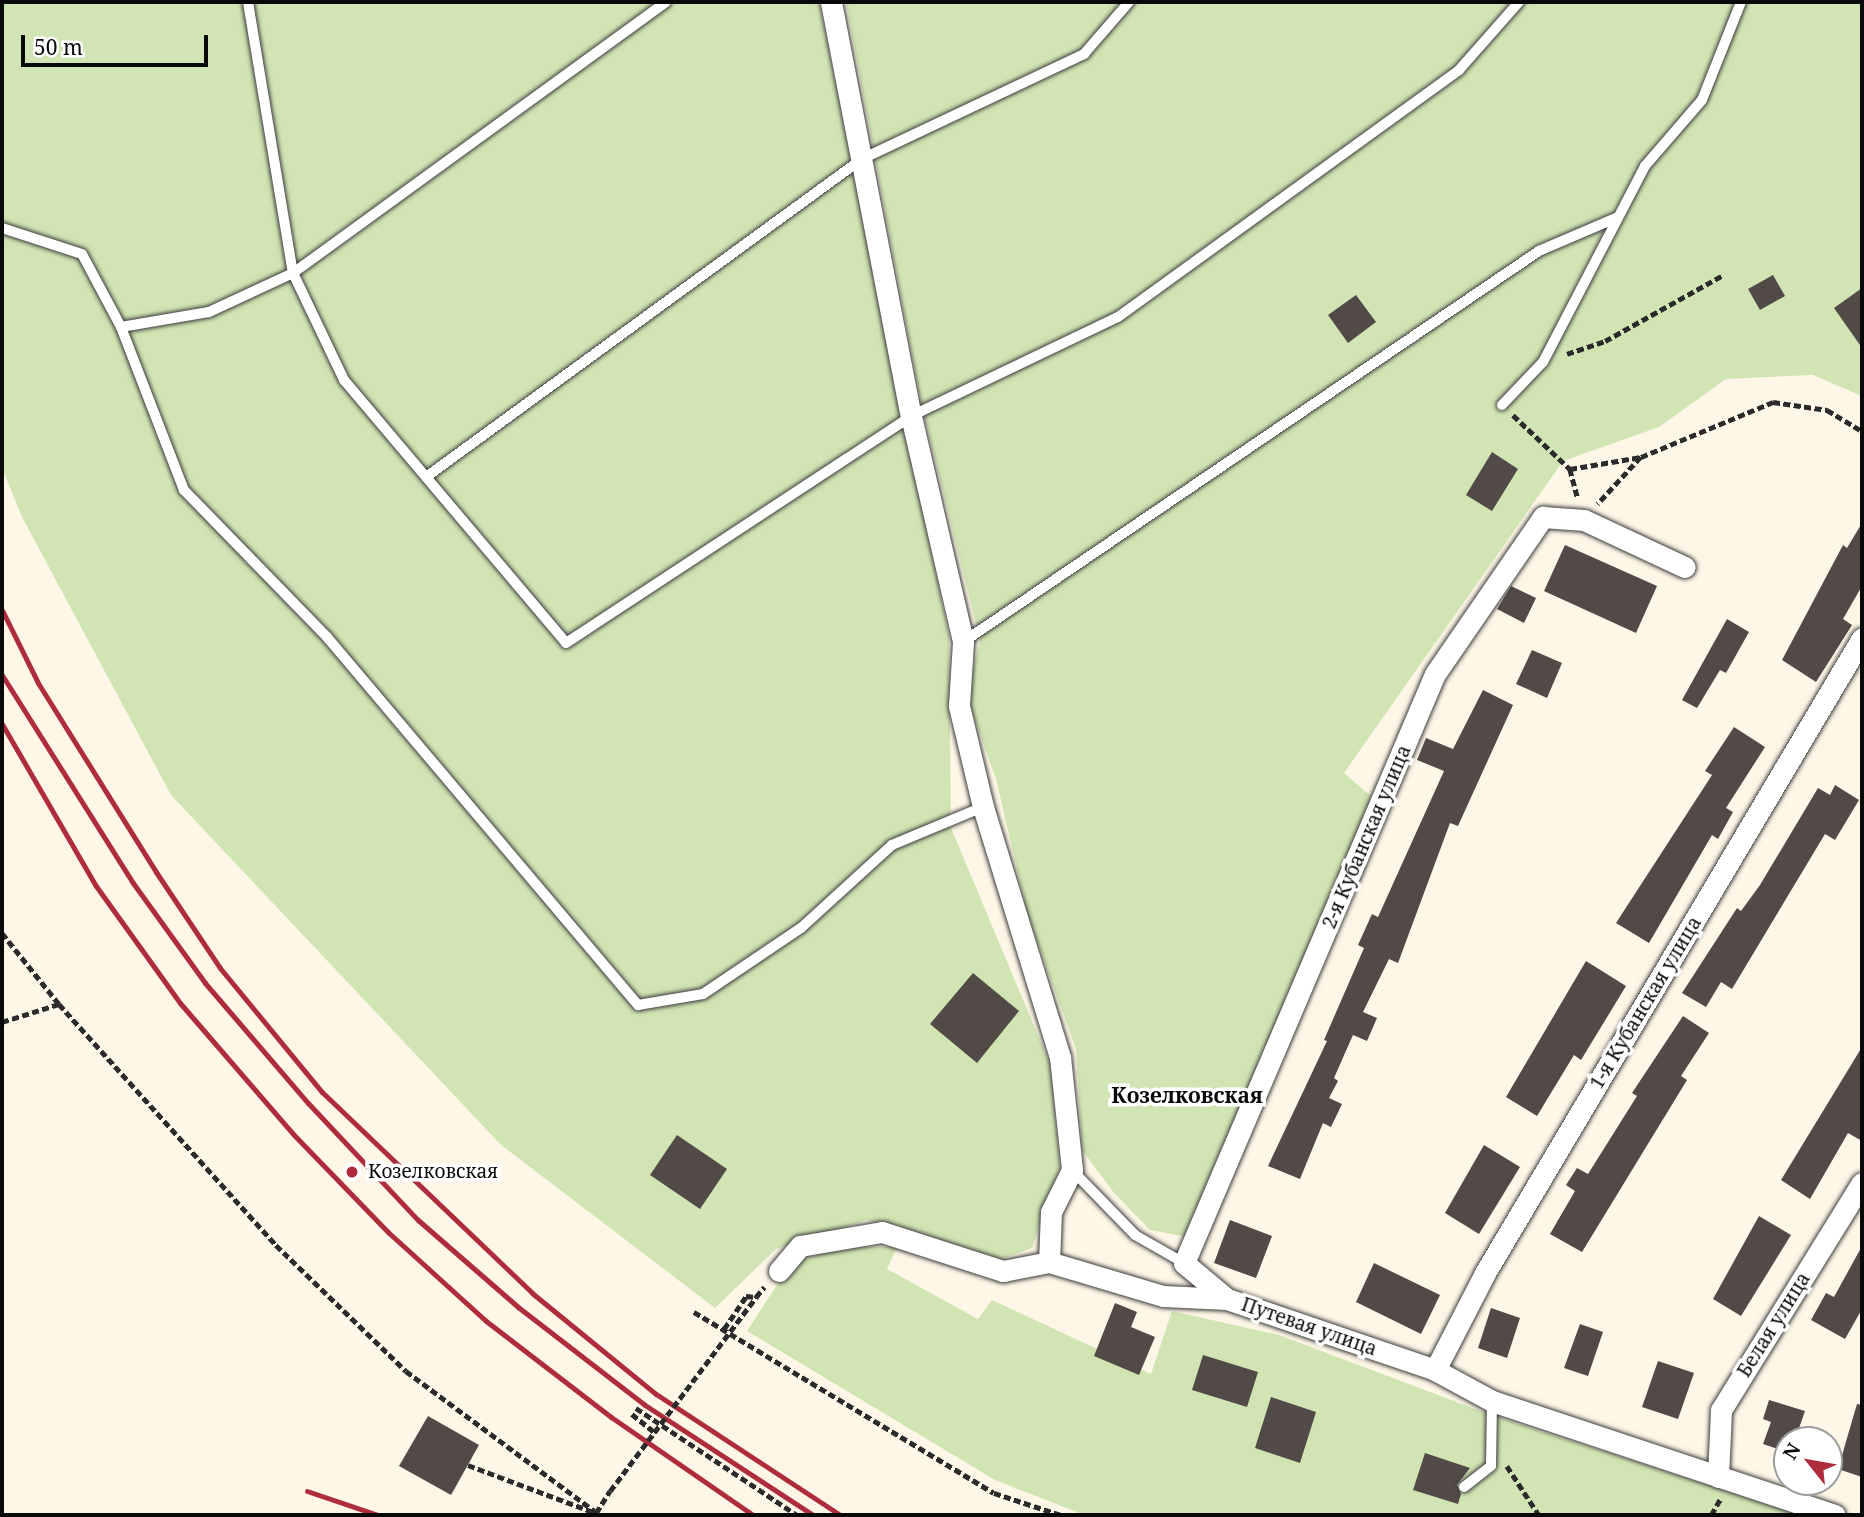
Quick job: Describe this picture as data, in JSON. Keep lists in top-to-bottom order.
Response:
{
  "streets": {
    "street": [
      "2-я Кубанская улица",
      "1-я Кубанская улица",
      "Белая улица",
      "Путевая улица"
    ]
  },
  "crossings": [
    ["1-я Кубанская улица", "Путевая улица"],
    ["Белая улица", "Путевая улица"]
  ],
  "districts": ["Козелковская"],
  "places": ["Козелковская"],
  "scale_bar": "50 m",
  "north": "top left"
}
